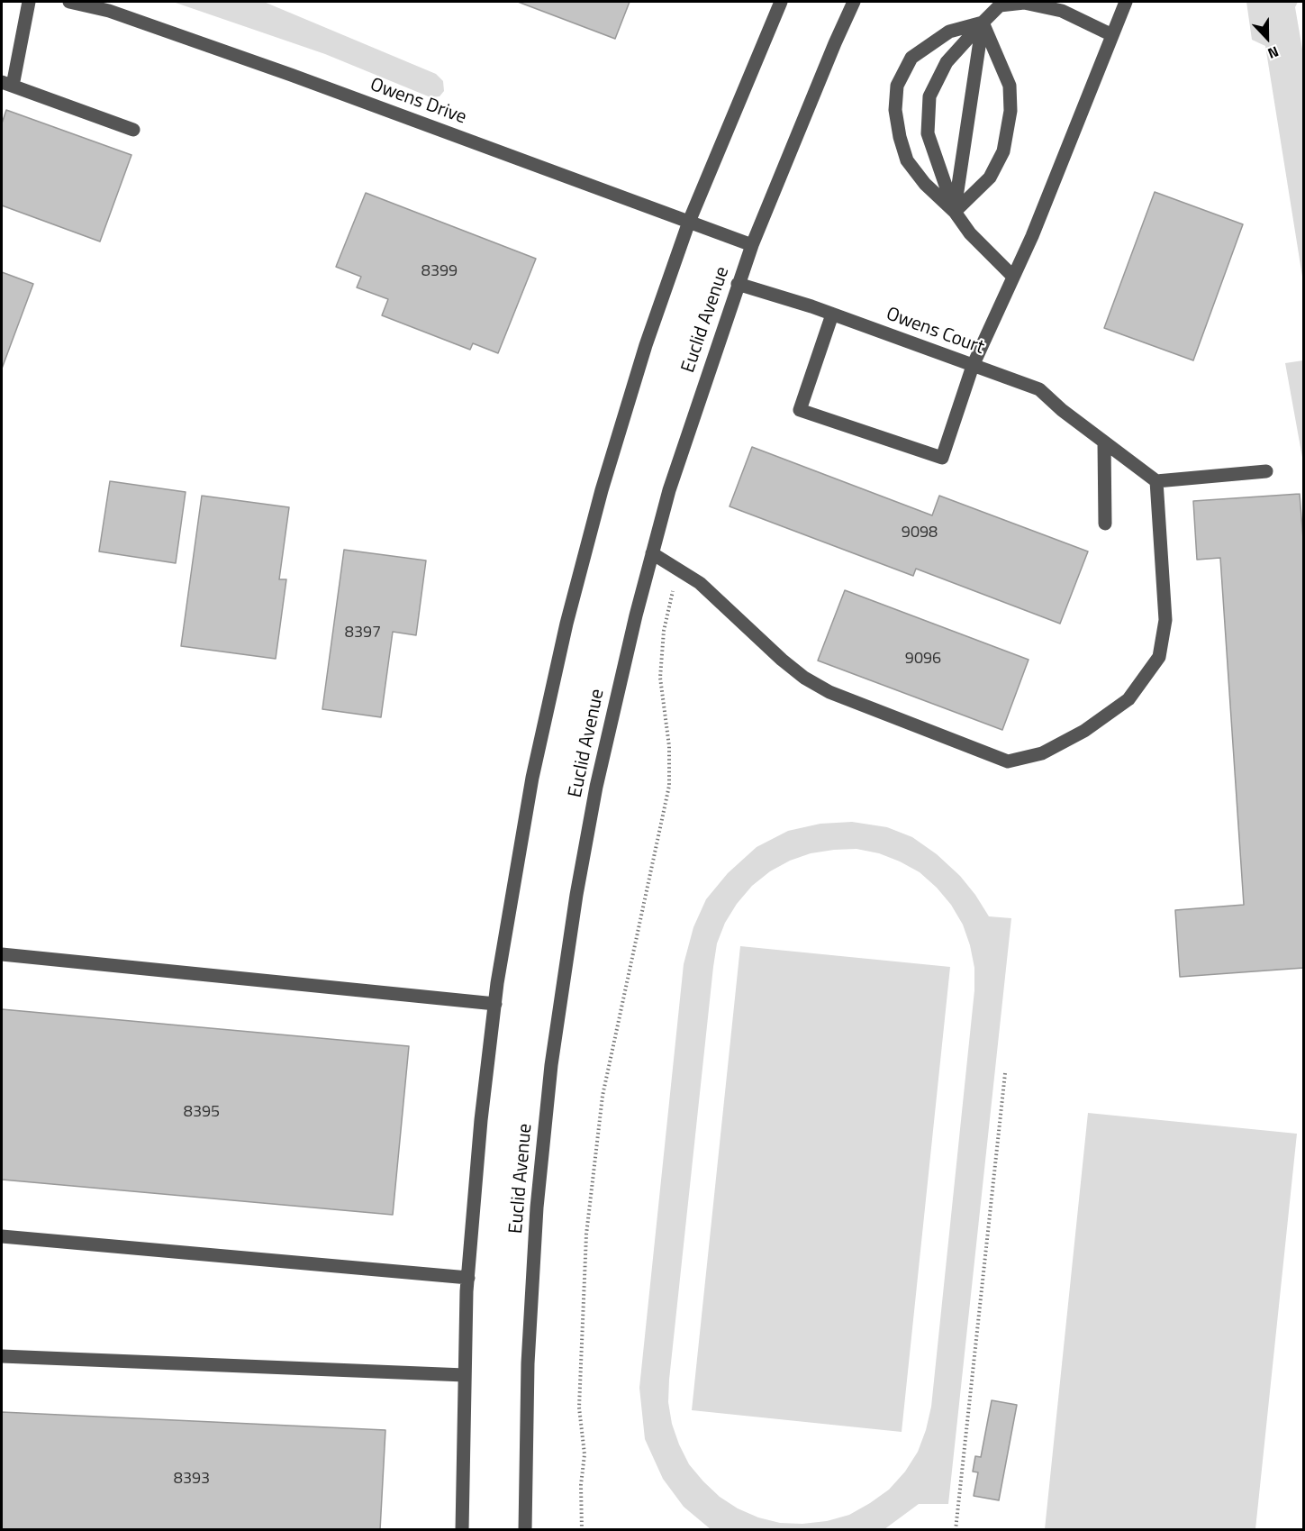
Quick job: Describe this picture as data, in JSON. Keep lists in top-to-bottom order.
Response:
{
  "streets": {
    "street": ["Owens Drive", "Euclid Avenue", "Owens Court"]
  },
  "crossings": [
    ["Owens Drive", "Euclid Avenue"],
    ["Euclid Avenue", "Owens Court"]
  ],
  "house_numbers": [
    "8399",
    "9098",
    "8397",
    "9096",
    "8395",
    "8393"
  ],
  "north": "bottom"
}
